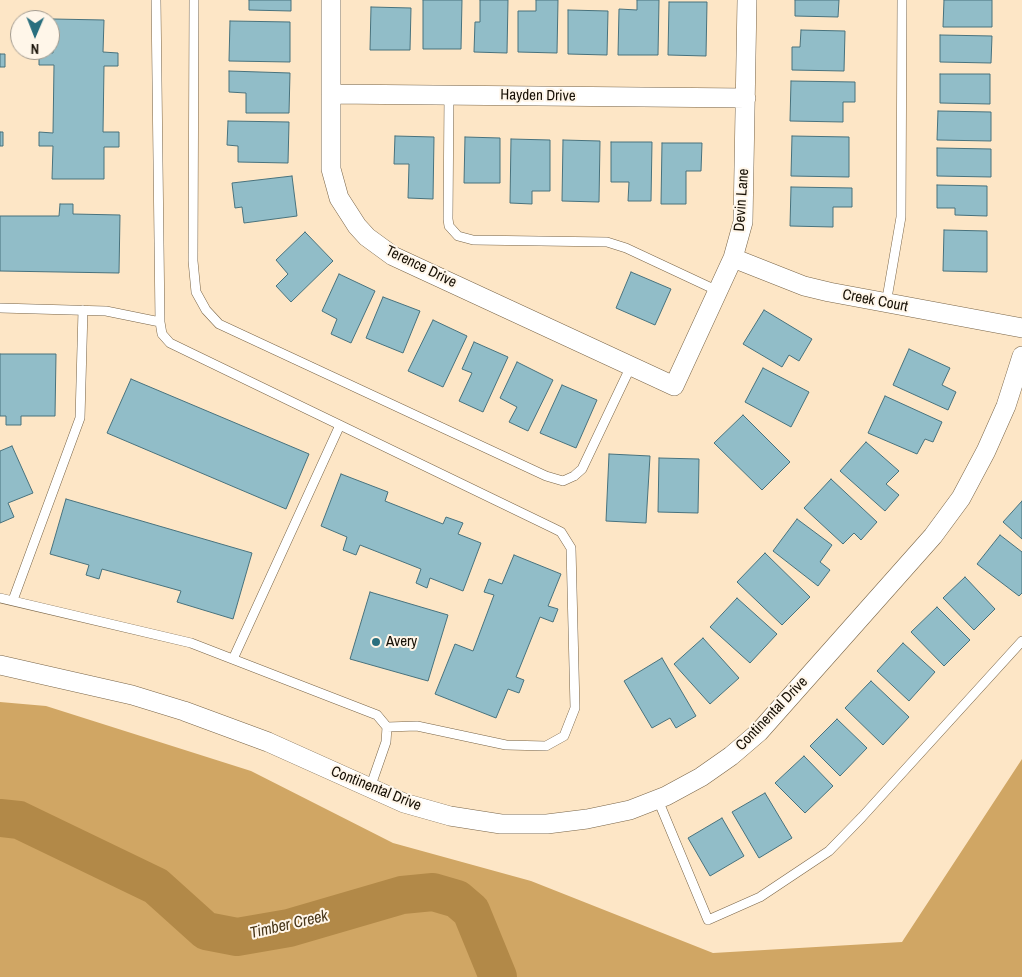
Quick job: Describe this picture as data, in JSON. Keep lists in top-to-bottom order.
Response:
{
  "streets": {
    "street": [
      "Hayden Drive",
      "Devin Lane",
      "Terence Drive",
      "Creek Court",
      "Continental Drive"
    ]
  },
  "crossings": [
    ["Hayden Drive", "Devin Lane"],
    ["Hayden Drive", "Terence Drive"],
    ["Devin Lane", "Terence Drive"],
    ["Devin Lane", "Creek Court"]
  ],
  "water": ["Timber Creek"],
  "places": ["Avery"],
  "north": "bottom"
}
